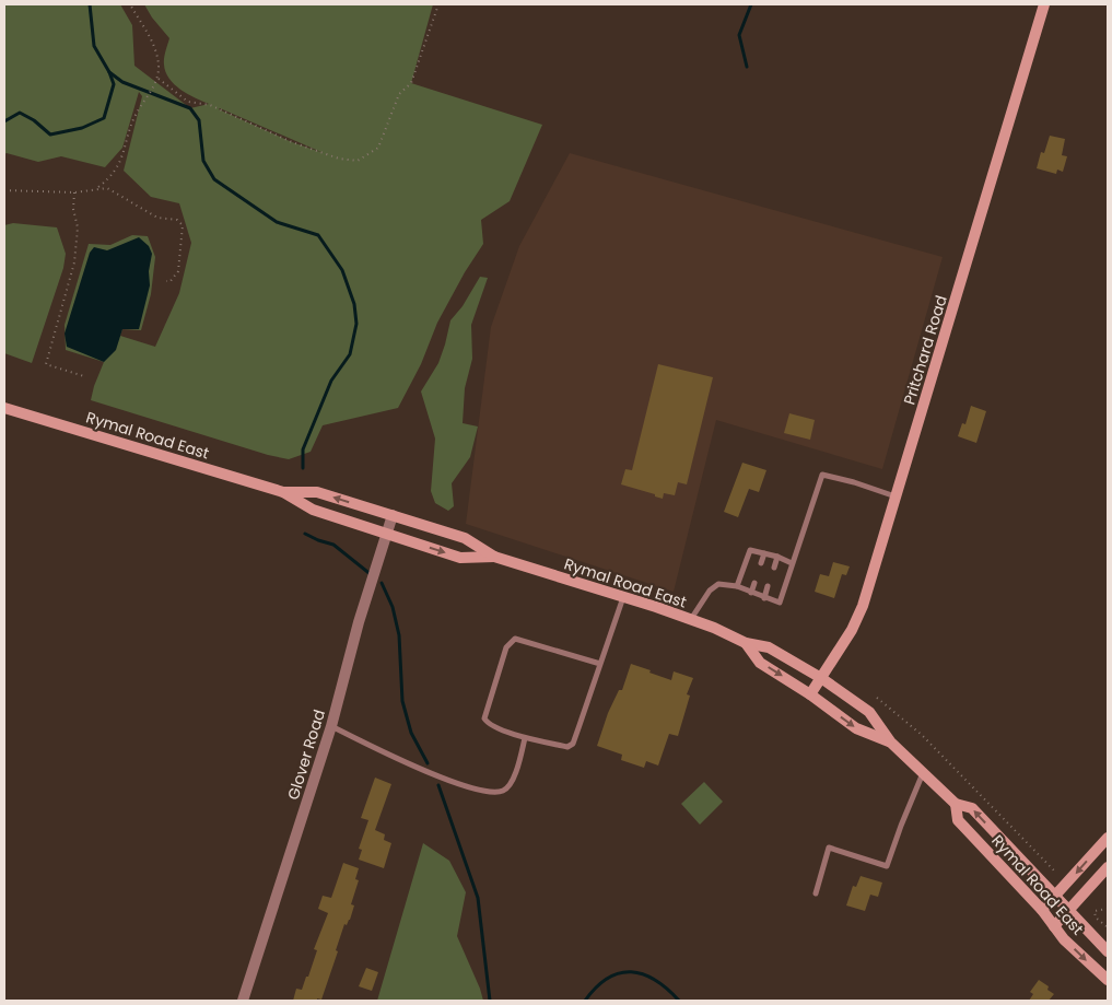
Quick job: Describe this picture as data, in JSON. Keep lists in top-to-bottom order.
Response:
{
  "streets": {
    "main road": ["Pritchard Road", "Rymal Road East"],
    "street": ["Glover Road"]
  },
  "crossings": [
    ["Pritchard Road", "Rymal Road East"],
    ["Rymal Road East", "Glover Road"]
  ]
}
